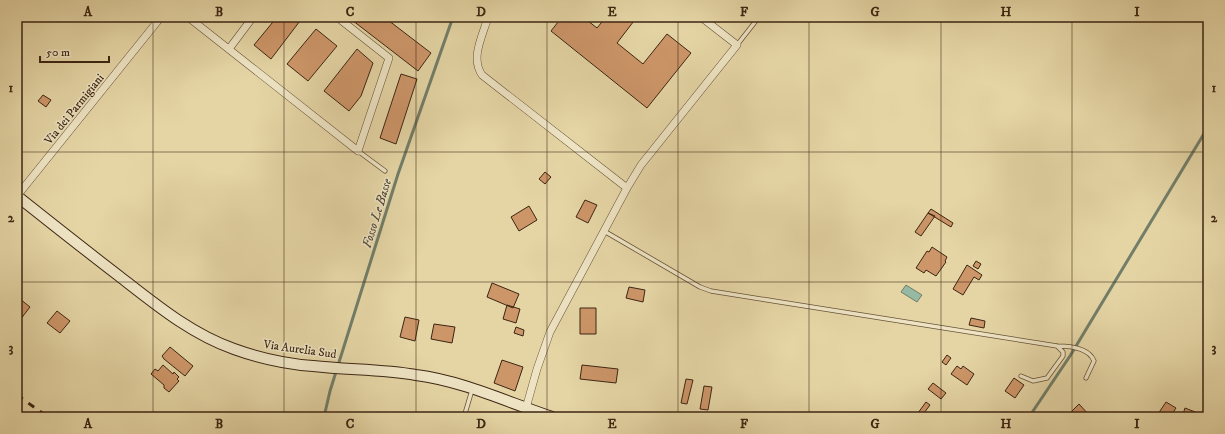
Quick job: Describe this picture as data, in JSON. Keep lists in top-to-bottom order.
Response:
{
  "streets": {
    "main road": ["Via Aurelia Sud"],
    "street": ["Via dei Parmigiani"]
  },
  "crossings": [
    ["Via dei Parmigiani", "Via Aurelia Sud"]
  ],
  "water": ["Fosso Le Basse"],
  "scale_bar": "50 m",
  "grid": {
    "columns": [
      "A",
      "B",
      "C",
      "D",
      "E",
      "F",
      "G",
      "H",
      "I"
    ],
    "rows": ["1", "2", "3"]
  }
}
